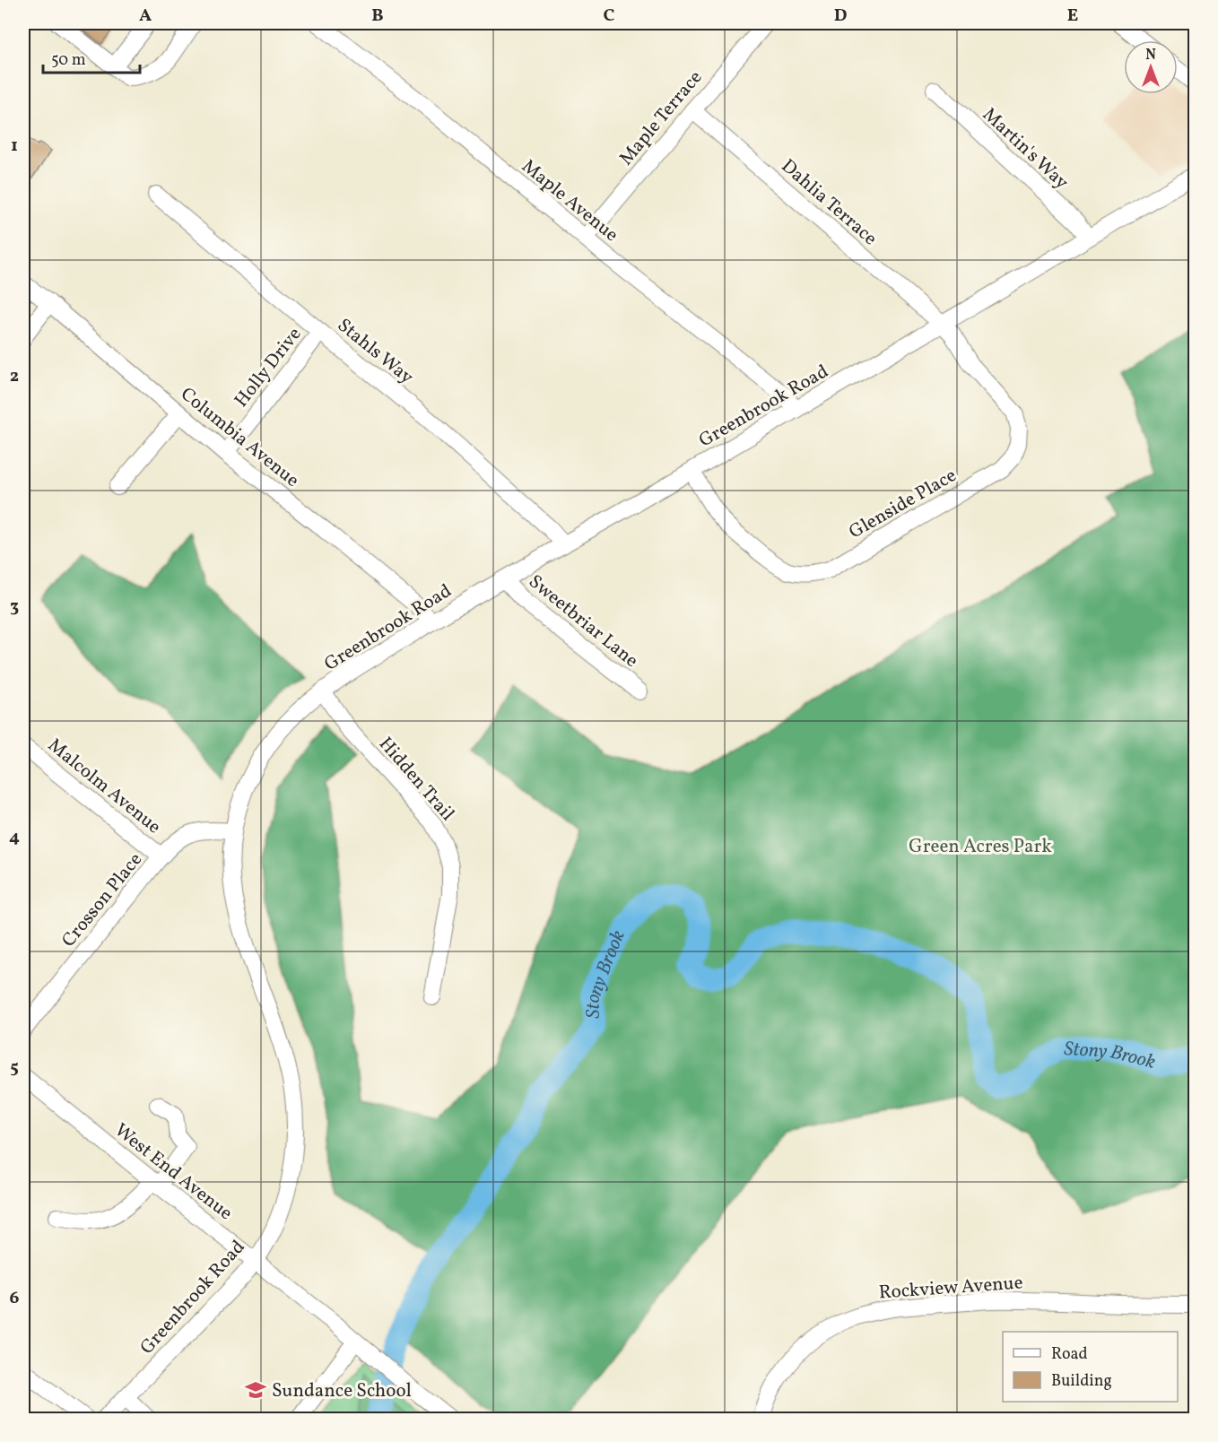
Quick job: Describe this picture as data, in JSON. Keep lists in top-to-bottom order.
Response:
{
  "streets": {
    "street": [
      "Maple Terrace",
      "Martin's Way",
      "Maple Avenue",
      "Dahlia Terrace",
      "Stahls Way",
      "Holly Drive",
      "Greenbrook Road",
      "Columbia Avenue",
      "Glenside Place",
      "Sweetbriar Lane",
      "Hidden Trail",
      "Malcolm Avenue",
      "Crosson Place",
      "West End Avenue",
      "Rockview Avenue"
    ]
  },
  "crossings": [
    ["Maple Terrace", "Maple Avenue"],
    ["Maple Terrace", "Dahlia Terrace"],
    ["Martin's Way", "Greenbrook Road"],
    ["Maple Avenue", "Greenbrook Road"],
    ["Dahlia Terrace", "Greenbrook Road"],
    ["Dahlia Terrace", "Glenside Place"],
    ["Stahls Way", "Holly Drive"],
    ["Stahls Way", "Greenbrook Road"],
    ["Holly Drive", "Columbia Avenue"],
    ["Greenbrook Road", "Columbia Avenue"],
    ["Greenbrook Road", "Glenside Place"],
    ["Greenbrook Road", "Sweetbriar Lane"],
    ["Greenbrook Road", "Hidden Trail"],
    ["Greenbrook Road", "Crosson Place"],
    ["Greenbrook Road", "West End Avenue"],
    ["Malcolm Avenue", "Crosson Place"]
  ],
  "water": ["Stony Brook"],
  "parks": ["Green Acres Park"],
  "places": {
    "school or university": ["Sundance School"]
  },
  "legend": ["Road", "Building"],
  "scale_bar": "50 m",
  "north": "top",
  "grid": {
    "columns": [
      "A",
      "B",
      "C",
      "D",
      "E"
    ],
    "rows": [
      "1",
      "2",
      "3",
      "4",
      "5",
      "6"
    ]
  }
}
